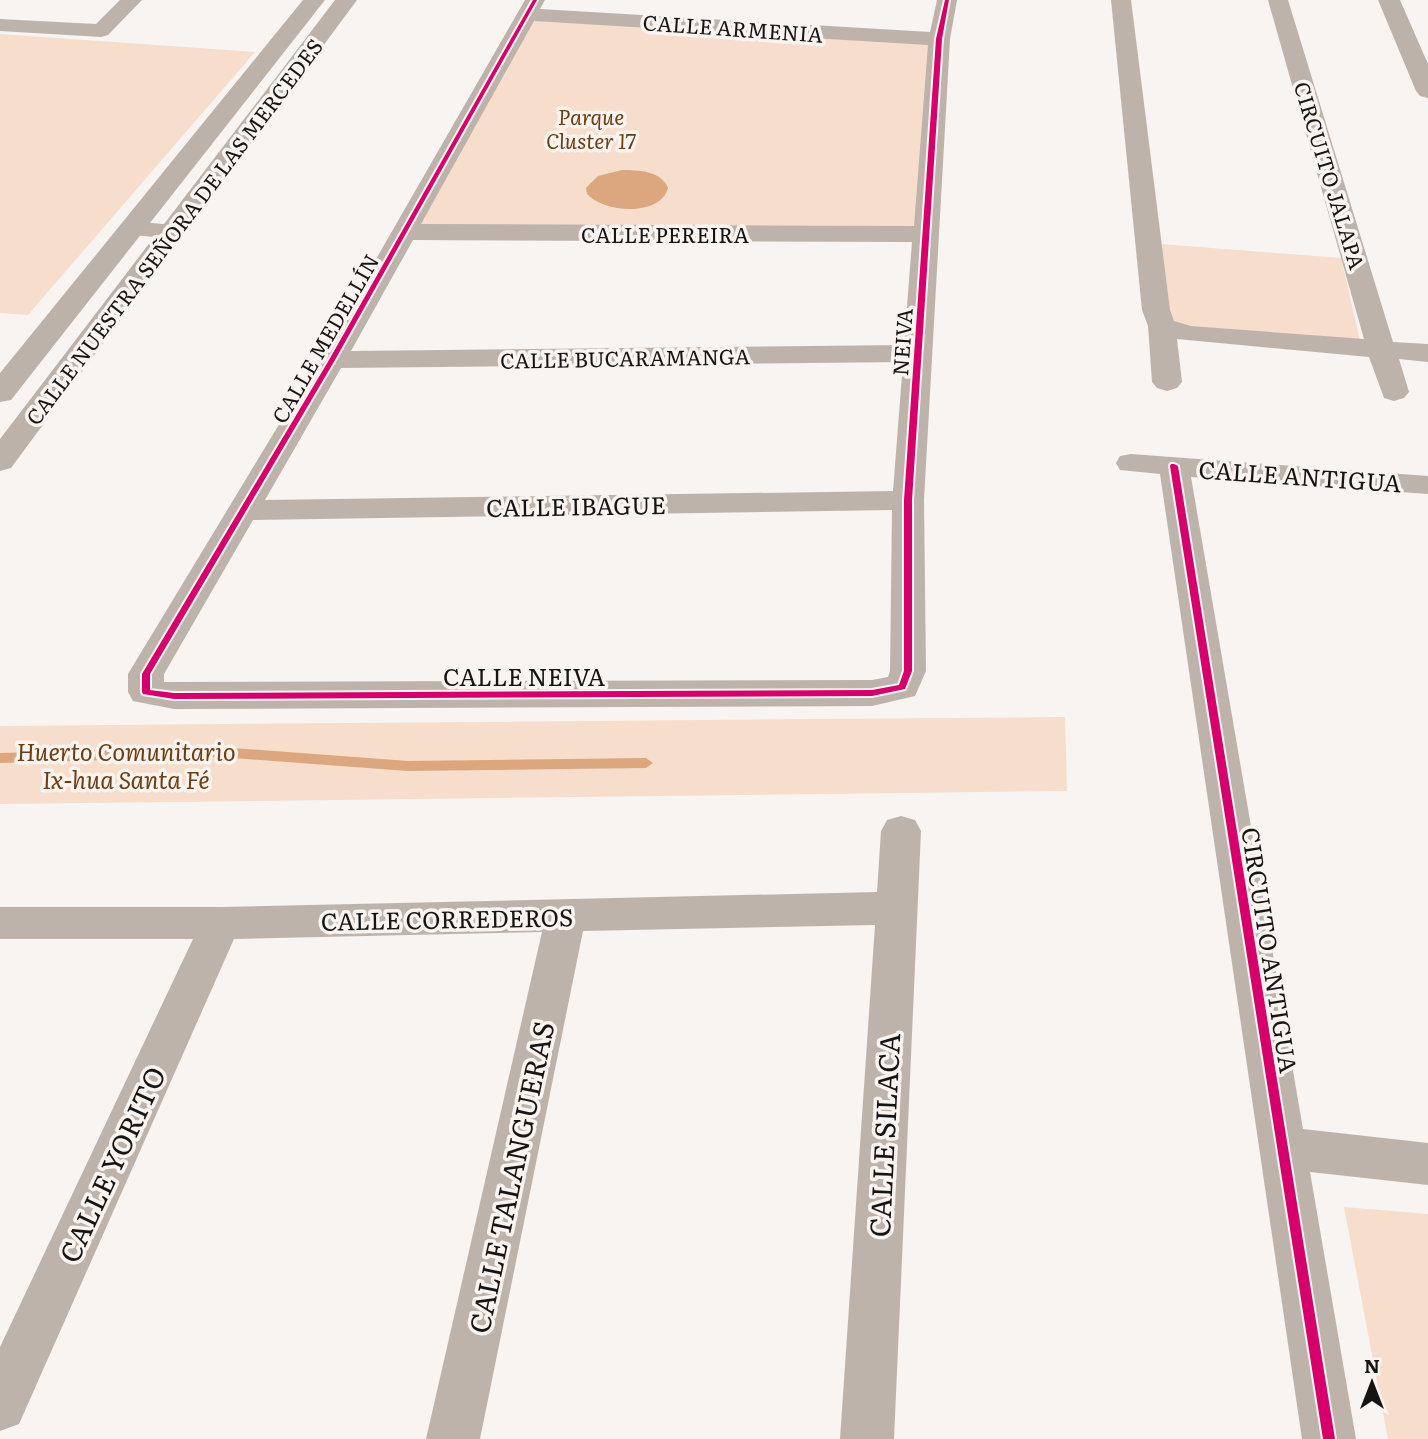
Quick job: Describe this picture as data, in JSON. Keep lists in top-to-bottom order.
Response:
{
  "streets": {
    "street": [
      "CALLE ARMENIA",
      "CIRCUITO JALAPA",
      "CALLE NUESTRA SEÑORA DE LAS MERCEDES",
      "CALLE PEREIRA",
      "CALLE MEDELLÍN",
      "NEIVA",
      "CALLE BUCARAMANGA",
      "CALLE ANTIGUA",
      "CALLE IBAGUE",
      "CALLE NEIVA",
      "CALLE CORREDEROS",
      "CIRCUITO ANTIGUA",
      "CALLE SILACA",
      "CALLE YORITO",
      "CALLE TALANGUERAS"
    ]
  },
  "crossings": [
    ["CALLE ARMENIA", "CALLE MEDELLÍN"],
    ["CALLE ARMENIA", "NEIVA"],
    ["CALLE PEREIRA", "CALLE MEDELLÍN"],
    ["CALLE PEREIRA", "NEIVA"],
    ["CALLE MEDELLÍN", "CALLE BUCARAMANGA"],
    ["CALLE MEDELLÍN", "CALLE IBAGUE"],
    ["CALLE MEDELLÍN", "CALLE NEIVA"],
    ["NEIVA", "CALLE BUCARAMANGA"],
    ["NEIVA", "CALLE IBAGUE"],
    ["NEIVA", "CALLE NEIVA"],
    ["CALLE ANTIGUA", "CIRCUITO ANTIGUA"],
    ["CALLE CORREDEROS", "CALLE SILACA"],
    ["CALLE CORREDEROS", "CALLE YORITO"],
    ["CALLE CORREDEROS", "CALLE TALANGUERAS"]
  ],
  "parks": ["Parque Cluster 17", "Huerto Comunitario Ix-hua Santa Fé"],
  "north": "top"
}
